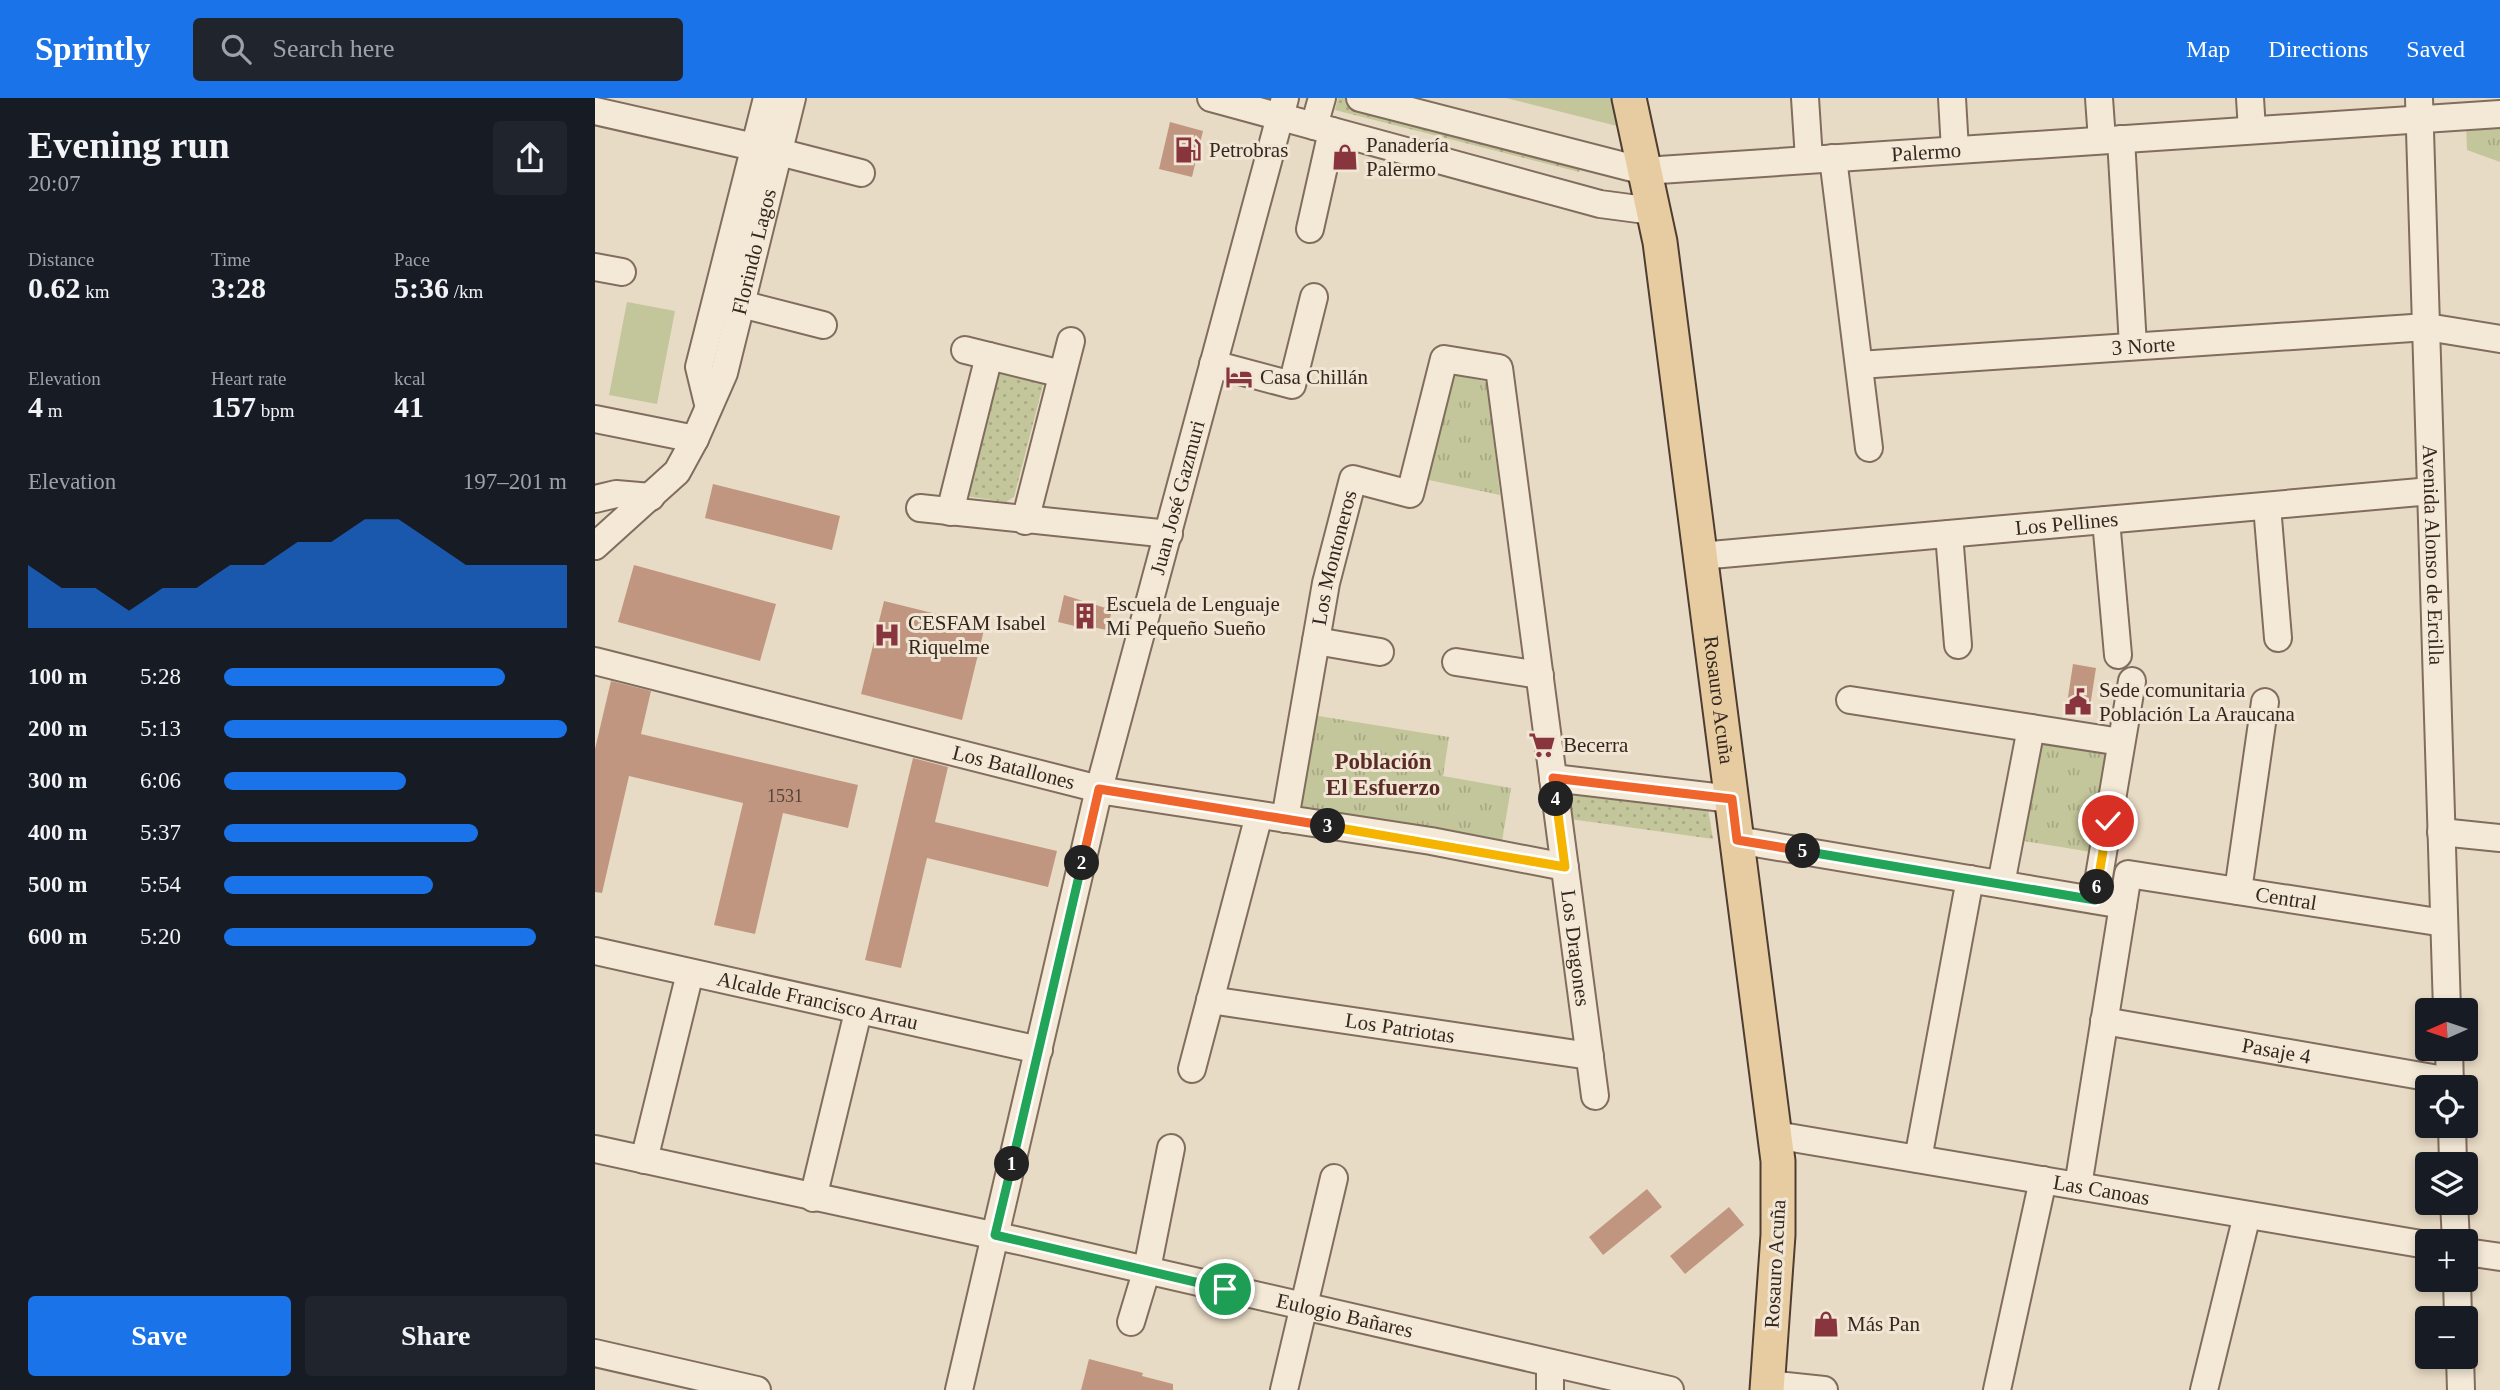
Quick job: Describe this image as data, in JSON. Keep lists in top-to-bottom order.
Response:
{
  "streets": {
    "main road": ["Rosauro Acuña"],
    "street": [
      "Palermo",
      "Florindo Lagos",
      "3 Norte",
      "Juan José Gazmuri",
      "Los Pellines",
      "Avenida Alonso de Ercilla",
      "Los Montoneros",
      "Los Batallones",
      "Central",
      "Los Dragones",
      "Alcalde Francisco Arrau",
      "Los Patriotas",
      "Pasaje 4",
      "Las Canoas",
      "Eulogio Bañares"
    ]
  },
  "crossings": [
    ["Palermo", "Avenida Alonso de Ercilla"],
    ["Palermo", "Rosauro Acuña"],
    ["3 Norte", "Avenida Alonso de Ercilla"],
    ["Juan José Gazmuri", "Los Batallones"],
    ["Juan José Gazmuri", "Alcalde Francisco Arrau"],
    ["Juan José Gazmuri", "Eulogio Bañares"],
    ["Los Pellines", "Avenida Alonso de Ercilla"],
    ["Los Pellines", "Rosauro Acuña"],
    ["Avenida Alonso de Ercilla", "Central"],
    ["Los Montoneros", "Los Batallones"],
    ["Los Montoneros", "Los Dragones"],
    ["Los Montoneros", "Los Patriotas"],
    ["Rosauro Acuña", "Las Canoas"],
    ["Los Batallones", "Los Dragones"],
    ["Los Dragones", "Los Patriotas"]
  ],
  "districts": ["Población El Esfuerzo"],
  "places": {
    "fuel station": ["Petrobras"],
    "shop": ["Panadería Palermo", "Más Pan"],
    "hotel": ["Casa Chillán"],
    "building": ["Escuela de Lenguaje Mi Pequeño Sueño"],
    "hospital": ["CESFAM Isabel Riquelme"],
    "public building": ["Sede comunitaria Población La Araucana"],
    "supermarket": ["Becerra"]
  },
  "house_numbers": ["1531"],
  "north": "left",
  "page": {
    "header": "Sprintly",
    "search": "Search here",
    "nav": ["Map", "Directions", "Saved"],
    "heading": ["Evening run", "20:07"],
    "stats": [
      ["Distance", "0.62 km"],
      ["Time", "3:28"],
      ["Pace", "5:36 /km"],
      ["Elevation", "4 m"],
      ["Heart rate", "157 bpm"],
      ["kcal", "41"]
    ],
    "chart": ["Elevation", "197–201 m"],
    "list": [
      {
        "name": "100 m",
        "note": "5:28"
      },
      {
        "name": "200 m",
        "note": "5:13"
      },
      {
        "name": "300 m",
        "note": "6:06"
      },
      {
        "name": "400 m",
        "note": "5:37"
      },
      {
        "name": "500 m",
        "note": "5:54"
      },
      {
        "name": "600 m",
        "note": "5:20"
      }
    ],
    "pins": [
      "4",
      "3",
      "5",
      "2",
      "6",
      "1"
    ],
    "map_buttons": ["+", "−"],
    "buttons": ["Save", "Share"]
  }
}
